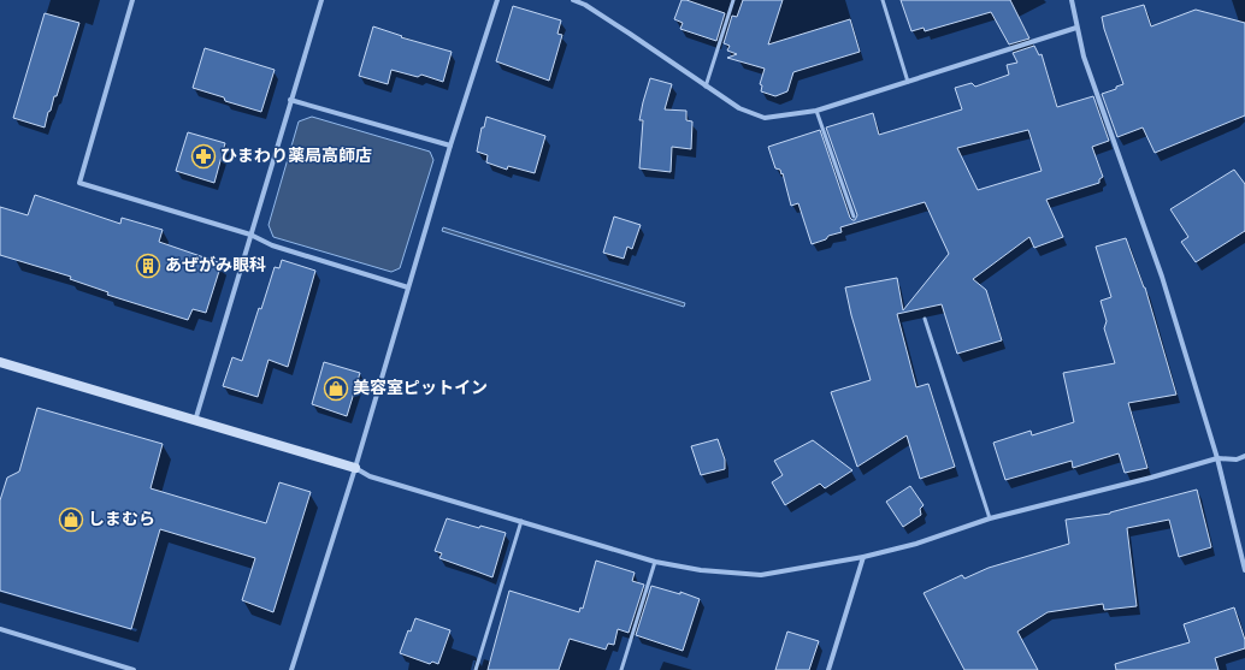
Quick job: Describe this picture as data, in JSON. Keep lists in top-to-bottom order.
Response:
{
  "places": {
    "pharmacy": ["ひまわり薬局高師店"],
    "building": ["あぜがみ眼科"],
    "shop": ["美容室ピットイン", "しまむら"]
  }
}
